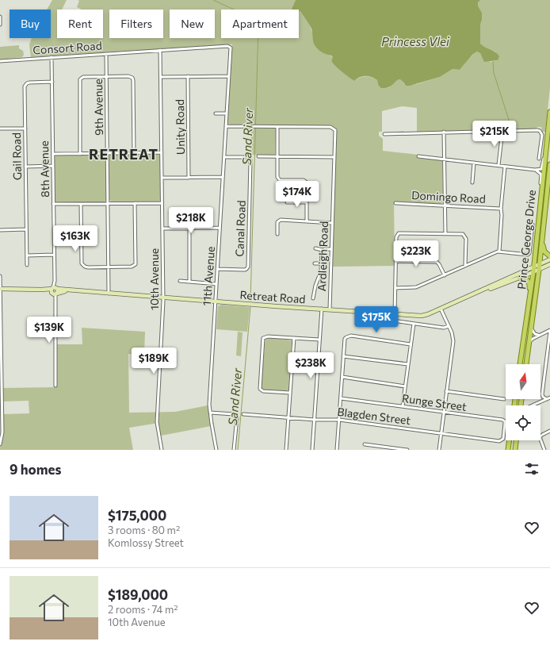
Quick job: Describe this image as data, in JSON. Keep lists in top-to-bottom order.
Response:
{
  "streets": {
    "main road": ["Prince George Drive", "Retreat Road"],
    "street": [
      "Consort Road",
      "9th Avenue",
      "Unity Road",
      "Gail Road",
      "8th Avenue",
      "Domingo Road",
      "Canal Road",
      "Ardleigh Road",
      "11th Avenue",
      "10th Avenue",
      "Runge Street",
      "Blagden Street"
    ]
  },
  "crossings": [
    ["Consort Road", "9th Avenue"],
    ["Consort Road", "8th Avenue"],
    ["Consort Road", "11th Avenue"],
    ["Consort Road", "10th Avenue"],
    ["9th Avenue", "Retreat Road"],
    ["Gail Road", "8th Avenue"],
    ["8th Avenue", "Retreat Road"],
    ["Canal Road", "11th Avenue"],
    ["Prince George Drive", "Retreat Road"],
    ["Ardleigh Road", "Retreat Road"],
    ["11th Avenue", "Retreat Road"],
    ["10th Avenue", "Retreat Road"],
    ["Runge Street", "Blagden Street"]
  ],
  "districts": ["RETREAT"],
  "water": ["Princess Vlei", "Sand River"],
  "north": "top",
  "page": {
    "chip": [
      "Buy",
      "Rent",
      "Filters",
      "New",
      "Apartment"
    ],
    "price": [
      "$215K",
      "$174K",
      "$218K",
      "$163K",
      "$223K",
      "$175K",
      "$139K",
      "$189K",
      "$238K"
    ],
    "heading": "9 homes",
    "list": [
      {
        "name": "$175,000",
        "note": "3 rooms · 80 m² · Komlossy Street"
      },
      {
        "name": "$189,000",
        "note": "2 rooms · 74 m² · 10th Avenue"
      }
    ]
  }
}
